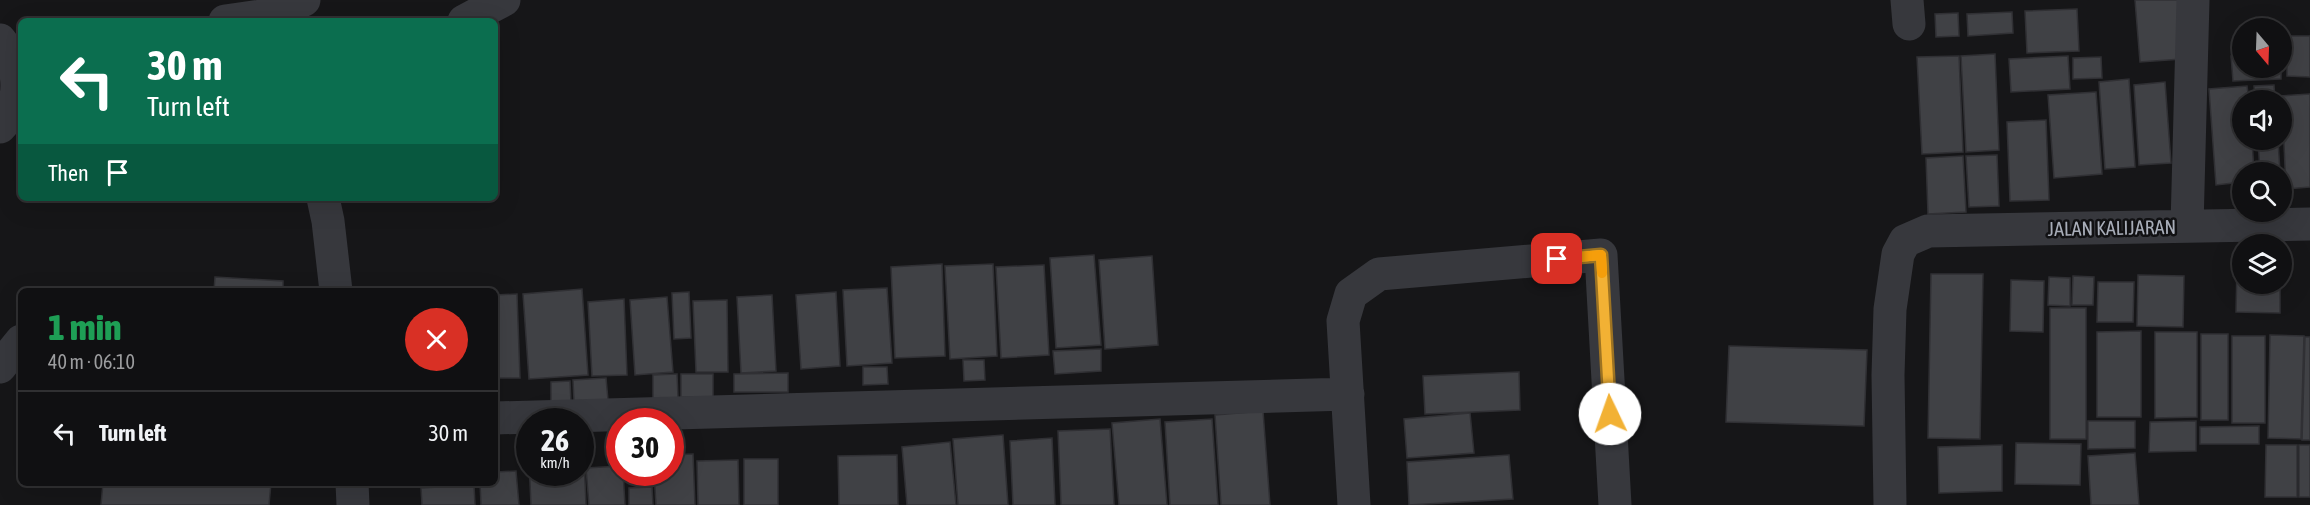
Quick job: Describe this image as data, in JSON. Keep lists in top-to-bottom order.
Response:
{
  "streets": {
    "street": ["JALAN KALIJARAN"]
  },
  "north": "bottom",
  "page": {
    "turn": ["30 m", "Turn left"],
    "then": "Then",
    "heading": ["1 min", "40 m · 06:10"],
    "list": [
      {
        "name": "Turn left",
        "value": "30 m"
      }
    ],
    "speed": "26 km/h",
    "limit": "30"
  }
}
